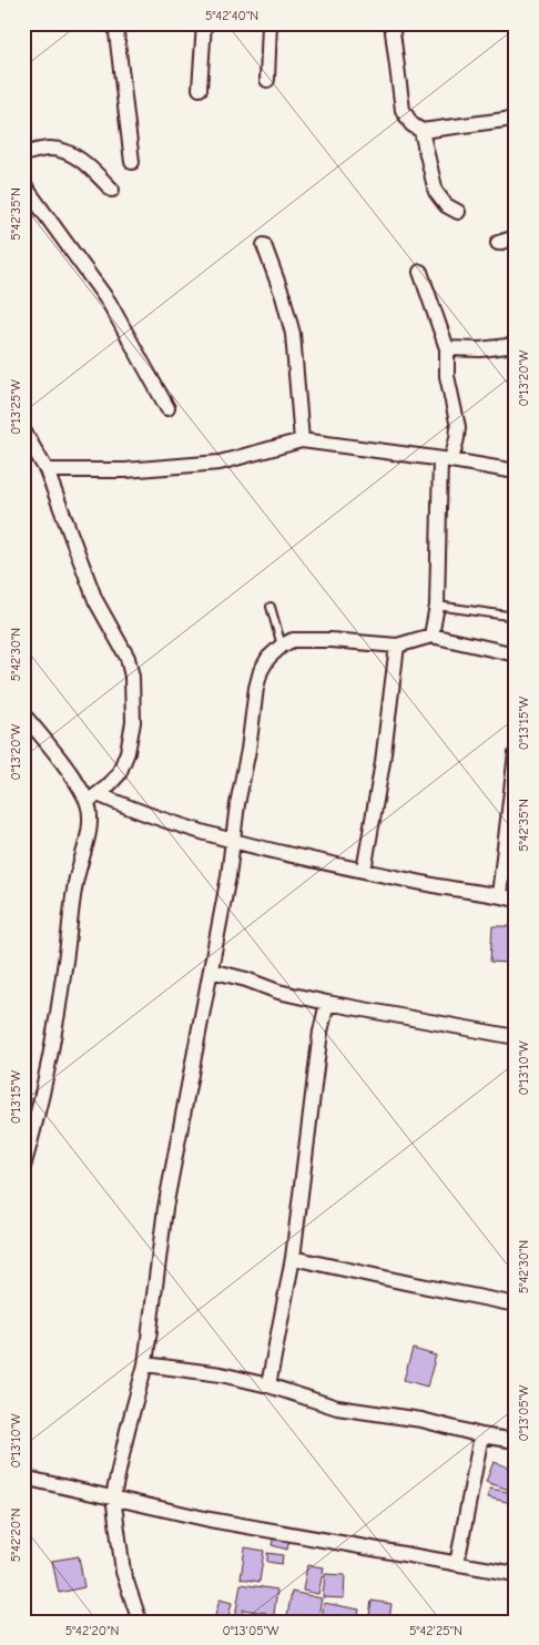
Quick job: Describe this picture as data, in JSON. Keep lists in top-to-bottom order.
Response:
{
  "coordinates": [
    "5°42'40\"N",
    "5°42'35\"N",
    "0°13'20\"W",
    "0°13'25\"W",
    "5°42'30\"N",
    "0°13'15\"W",
    "0°13'10\"W",
    "0°13'05\"W",
    "5°42'20\"N",
    "5°42'25\"N"
  ]
}
